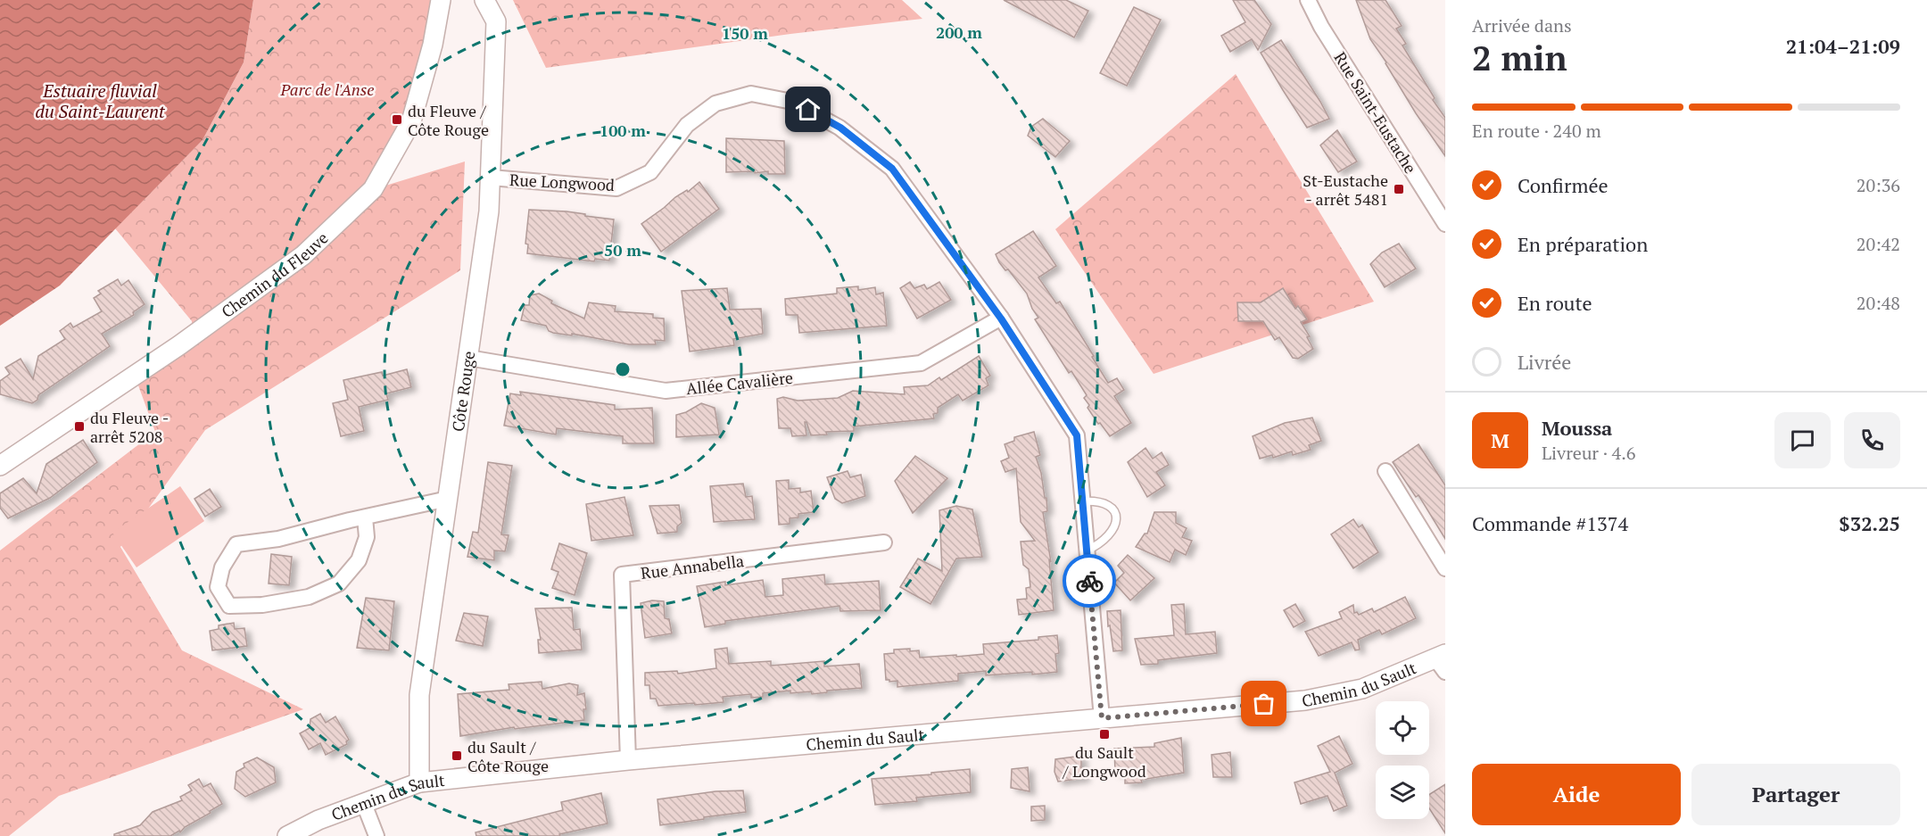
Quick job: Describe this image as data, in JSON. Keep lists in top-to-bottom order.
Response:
{
  "streets": {
    "street": [
      "Rue Saint-Eustache",
      "Rue Longwood",
      "Chemin du Fleuve",
      "Allée Cavalière",
      "Côte Rouge",
      "Rue Annabella",
      "Chemin du Sault"
    ]
  },
  "crossings": [
    ["Rue Longwood", "Allée Cavalière"],
    ["Rue Longwood", "Côte Rouge"],
    ["Rue Longwood", "Chemin du Sault"],
    ["Allée Cavalière", "Côte Rouge"],
    ["Côte Rouge", "Chemin du Sault"],
    ["Rue Annabella", "Chemin du Sault"]
  ],
  "water": ["Estuaire fluvial du Saint-Laurent"],
  "parks": ["Parc de l'Anse"],
  "places": {
    "transit": [
      "du Fleuve / Côte Rouge",
      "St-Eustache - arrêt 5481",
      "du Fleuve - arrêt 5208",
      "du Sault / Longwood",
      "du Sault / Côte Rouge"
    ]
  },
  "page": {
    "heading": ["2 min", "Arrivée dans", "21:04–21:09"],
    "panel": [
      "Moussa",
      "Livreur · 4.6",
      "Commande #1374",
      "$32.25"
    ],
    "bar": "En route · 240 m",
    "list": [
      ["Confirmée", "20:36"],
      ["En préparation", "20:42"],
      ["En route", "20:48"],
      "Livrée"
    ],
    "round": "M",
    "buttons": ["Aide", "Partager"]
  },
  "rings": [
    "200 m",
    "150 m",
    "100 m",
    "50 m"
  ]
}
